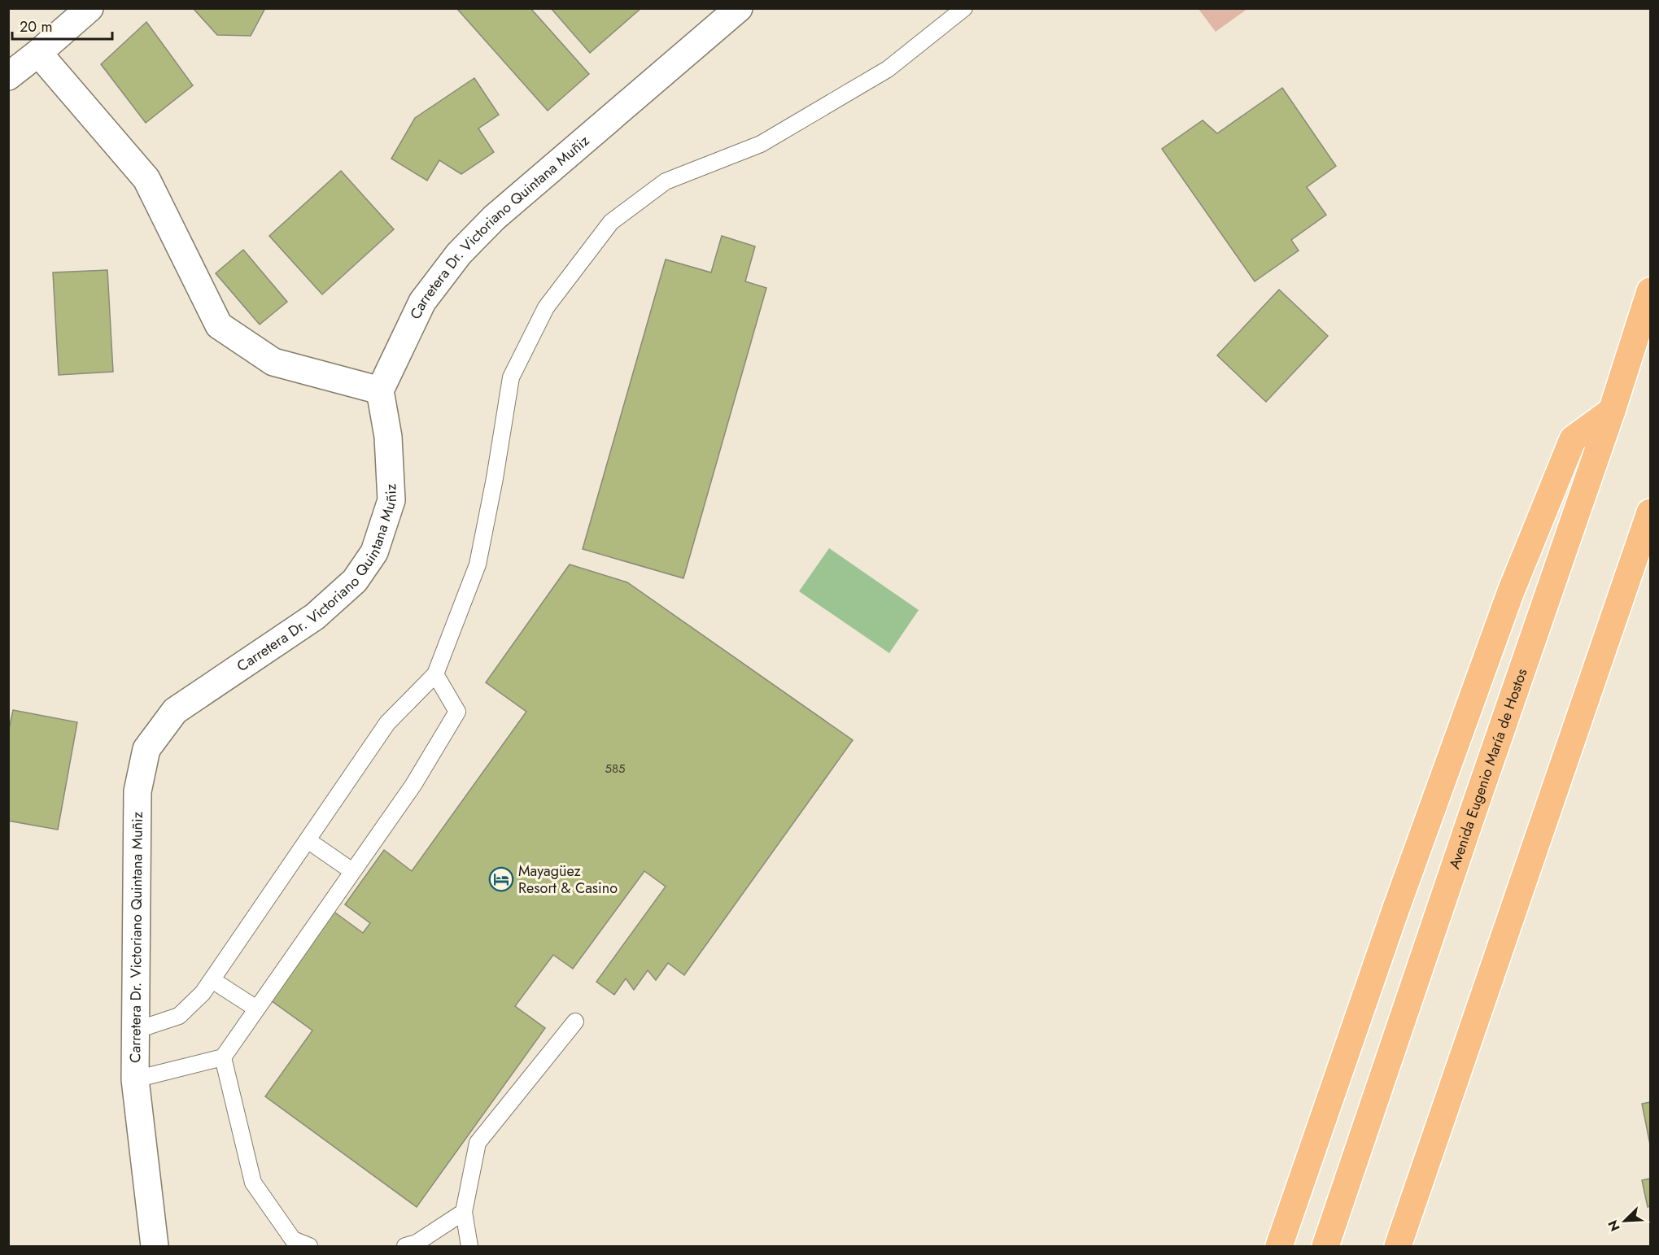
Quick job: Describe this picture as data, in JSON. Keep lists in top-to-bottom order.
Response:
{
  "streets": {
    "highway": ["Avenida Eugenio María de Hostos"],
    "street": ["Carretera Dr. Victoriano Quintana Muñiz"]
  },
  "places": {
    "hotel": ["Mayagüez Resort & Casino"]
  },
  "house_numbers": ["585"],
  "scale_bar": "20 m",
  "north": "bottom left"
}
